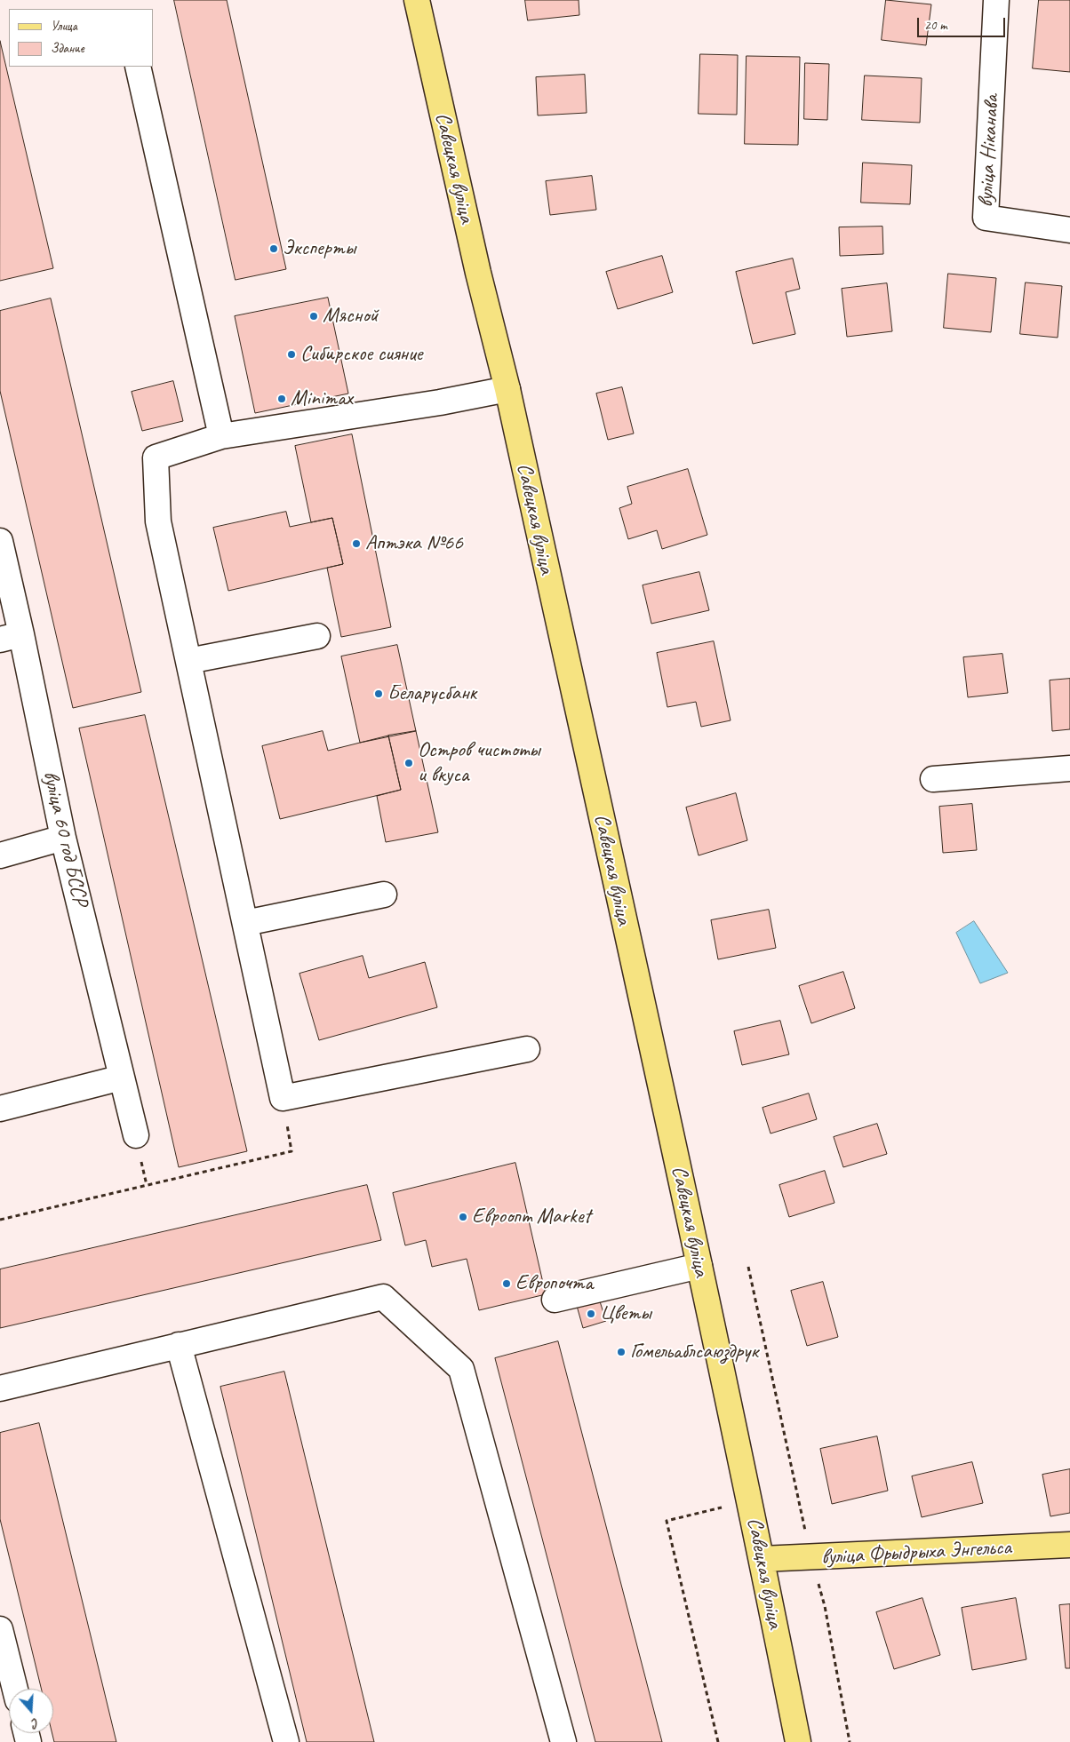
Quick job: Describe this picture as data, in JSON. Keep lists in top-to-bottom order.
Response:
{
  "streets": {
    "main road": ["Савецкая вуліца", "вуліца Фрыдрыха Энгельса"],
    "street": ["вуліца Ніканава", "вуліца 60 год БССР"]
  },
  "crossings": [
    ["Савецкая вуліца", "вуліца Фрыдрыха Энгельса"]
  ],
  "places": [
    "Эксперты",
    "Мясной",
    "Сибирское сияние",
    "Minimax",
    "Аптэка №66",
    "Беларусбанк",
    "Остров чистоты и вкуса",
    "Евроопт Market",
    "Европочта",
    "Цветы",
    "Гомельаблсаюздрук"
  ],
  "legend": ["Улица", "Здание"],
  "scale_bar": "20 m",
  "north": "bottom"
}
